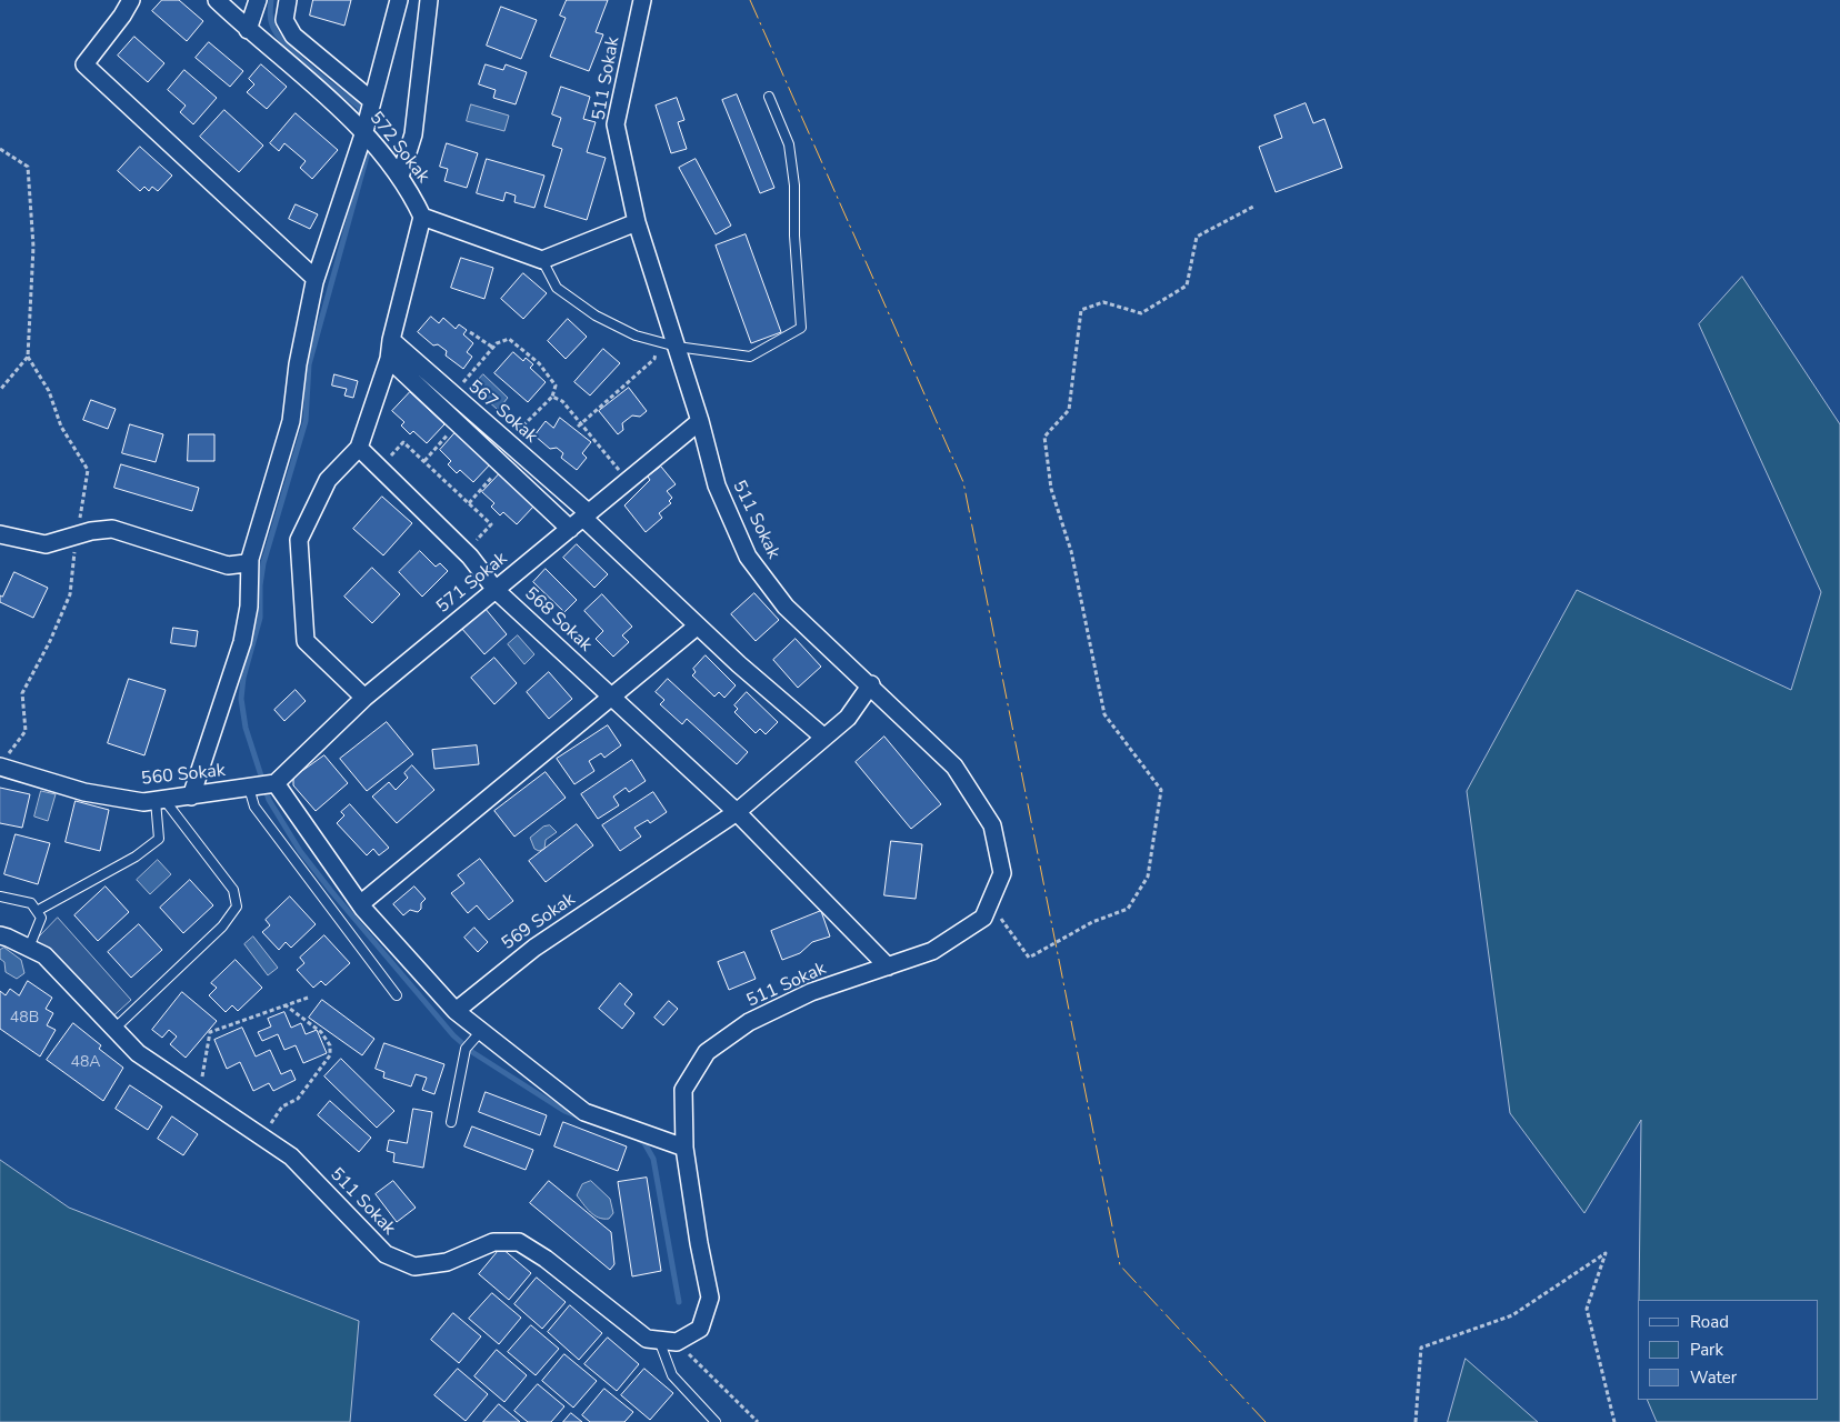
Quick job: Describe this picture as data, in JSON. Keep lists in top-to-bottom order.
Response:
{
  "streets": {
    "street": [
      "511 Sokak",
      "572 Sokak",
      "567 Sokak",
      "571 Sokak",
      "568 Sokak",
      "560 Sokak",
      "569 Sokak"
    ]
  },
  "crossings": [
    ["511 Sokak", "571 Sokak"],
    ["511 Sokak", "568 Sokak"],
    ["511 Sokak", "569 Sokak"],
    ["567 Sokak", "571 Sokak"],
    ["567 Sokak", "569 Sokak"],
    ["571 Sokak", "568 Sokak"],
    ["571 Sokak", "560 Sokak"],
    ["568 Sokak", "569 Sokak"]
  ],
  "house_numbers": ["48B", "48A"],
  "legend": ["Road", "Park", "Water"]
}
